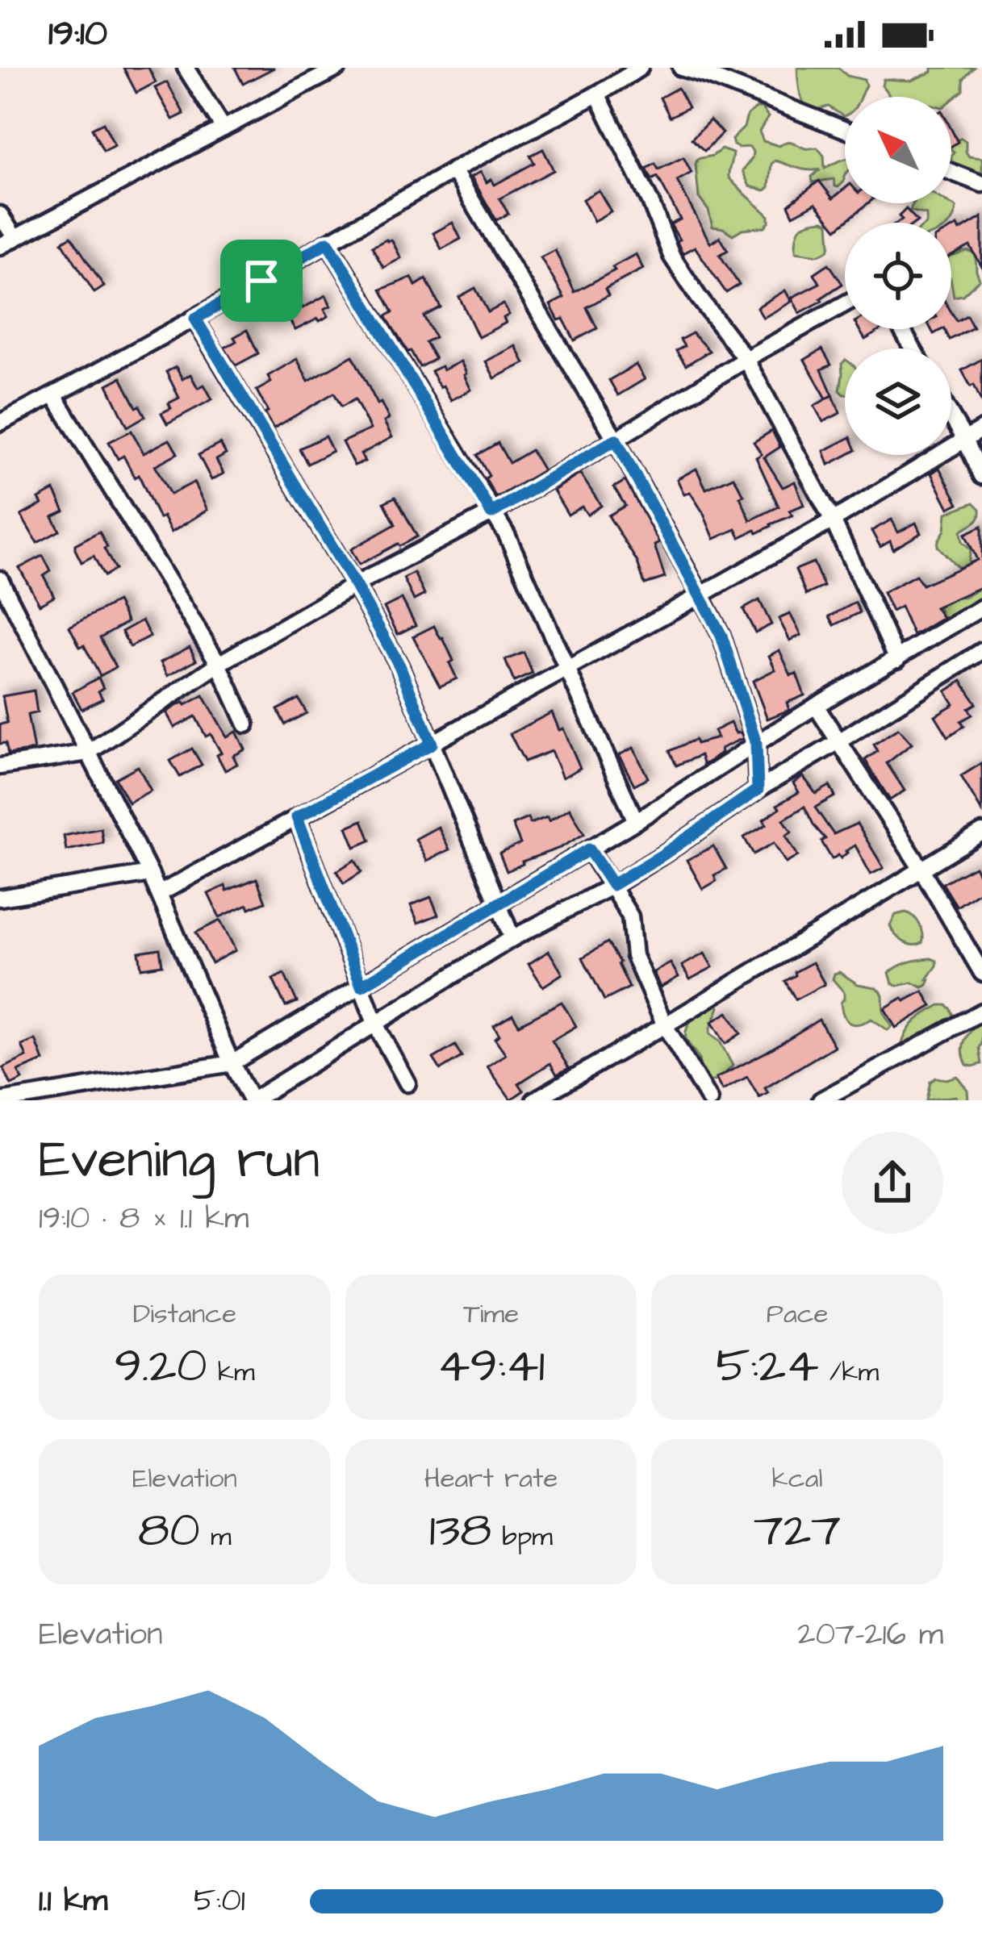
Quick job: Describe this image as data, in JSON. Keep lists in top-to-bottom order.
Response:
{
  "north": "top left",
  "page": {
    "status": "19:10",
    "heading": ["Evening run", "19:10 · 8 × 1.1 km"],
    "stats": [
      ["Distance", "9.20 km"],
      ["Time", "49:41"],
      ["Pace", "5:24 /km"],
      ["Elevation", "80 m"],
      ["Heart rate", "138 bpm"],
      ["kcal", "727"]
    ],
    "chart": ["Elevation", "207–216 m"],
    "list": [
      {
        "name": "1.1 km",
        "note": "5:01"
      }
    ]
  }
}
